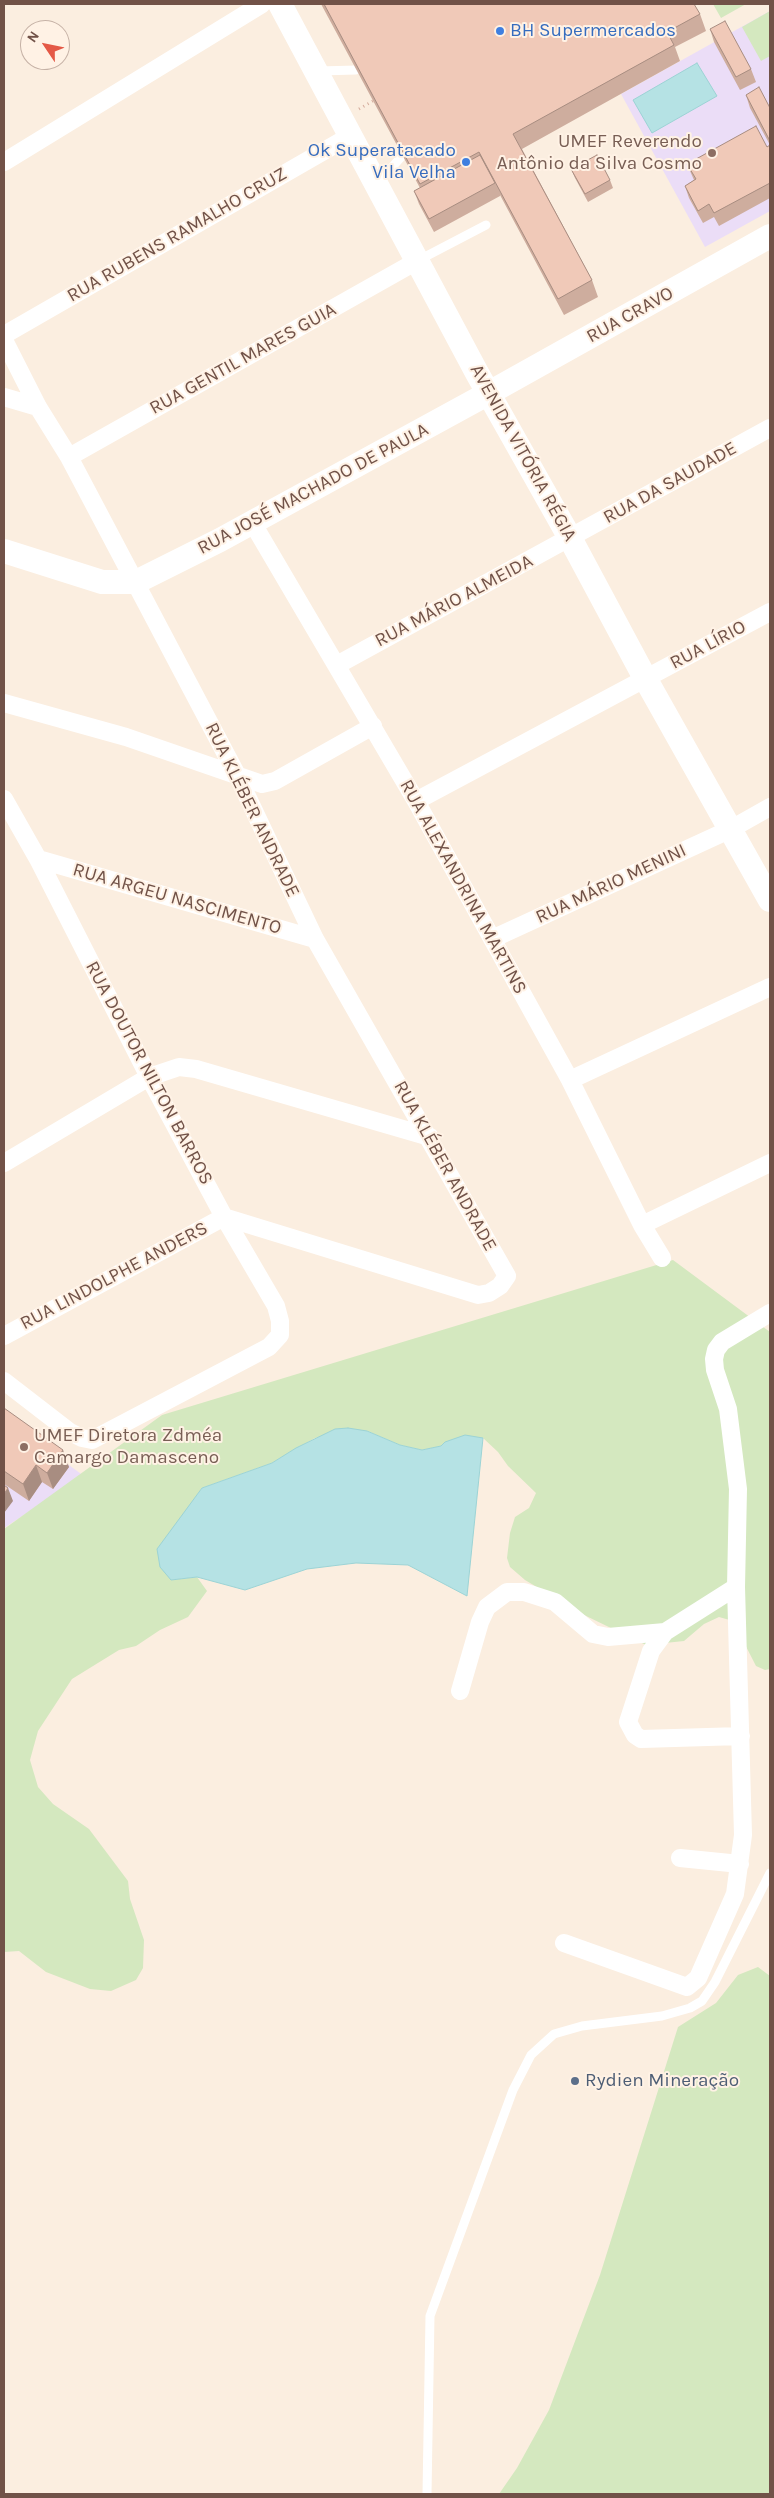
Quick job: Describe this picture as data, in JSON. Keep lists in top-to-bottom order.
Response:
{
  "streets": {
    "street": [
      "RUA RUBENS RAMALHO CRUZ",
      "RUA CRAVO",
      "RUA GENTIL MARES GUIA",
      "AVENIDA VITÓRIA RÉGIA",
      "RUA DA SAUDADE",
      "RUA JOSÉ MACHADO DE PAULA",
      "RUA MÁRIO ALMEIDA",
      "RUA LÍRIO",
      "RUA KLÉBER ANDRADE",
      "RUA MÁRIO MENINI",
      "RUA ALEXANDRINA MARTINS",
      "RUA ARGEU NASCIMENTO",
      "RUA DOUTOR NILTON BARROS",
      "RUA LINDOLPHE ANDERS"
    ]
  },
  "crossings": [
    ["RUA RUBENS RAMALHO CRUZ", "AVENIDA VITÓRIA RÉGIA"],
    ["RUA CRAVO", "AVENIDA VITÓRIA RÉGIA"],
    ["RUA CRAVO", "RUA JOSÉ MACHADO DE PAULA"],
    ["RUA GENTIL MARES GUIA", "AVENIDA VITÓRIA RÉGIA"],
    ["RUA GENTIL MARES GUIA", "RUA KLÉBER ANDRADE"],
    ["AVENIDA VITÓRIA RÉGIA", "RUA DA SAUDADE"],
    ["AVENIDA VITÓRIA RÉGIA", "RUA JOSÉ MACHADO DE PAULA"],
    ["AVENIDA VITÓRIA RÉGIA", "RUA MÁRIO ALMEIDA"],
    ["AVENIDA VITÓRIA RÉGIA", "RUA LÍRIO"],
    ["AVENIDA VITÓRIA RÉGIA", "RUA MÁRIO MENINI"],
    ["RUA DA SAUDADE", "RUA MÁRIO ALMEIDA"],
    ["RUA JOSÉ MACHADO DE PAULA", "RUA KLÉBER ANDRADE"],
    ["RUA JOSÉ MACHADO DE PAULA", "RUA ALEXANDRINA MARTINS"],
    ["RUA MÁRIO ALMEIDA", "RUA ALEXANDRINA MARTINS"],
    ["RUA LÍRIO", "RUA ALEXANDRINA MARTINS"],
    ["RUA KLÉBER ANDRADE", "RUA ARGEU NASCIMENTO"],
    ["RUA KLÉBER ANDRADE", "RUA DOUTOR NILTON BARROS"],
    ["RUA KLÉBER ANDRADE", "RUA LINDOLPHE ANDERS"],
    ["RUA MÁRIO MENINI", "RUA ALEXANDRINA MARTINS"],
    ["RUA ARGEU NASCIMENTO", "RUA DOUTOR NILTON BARROS"],
    ["RUA DOUTOR NILTON BARROS", "RUA LINDOLPHE ANDERS"]
  ],
  "places": [
    "BH Supermercados",
    "UMEF Reverendo Antônio da Silva Cosmo",
    "Ok Superatacado Vila Velha",
    "UMEF Diretora Zdméa Camargo Damasceno",
    "Rydien Mineração"
  ],
  "north": "top left"
}
